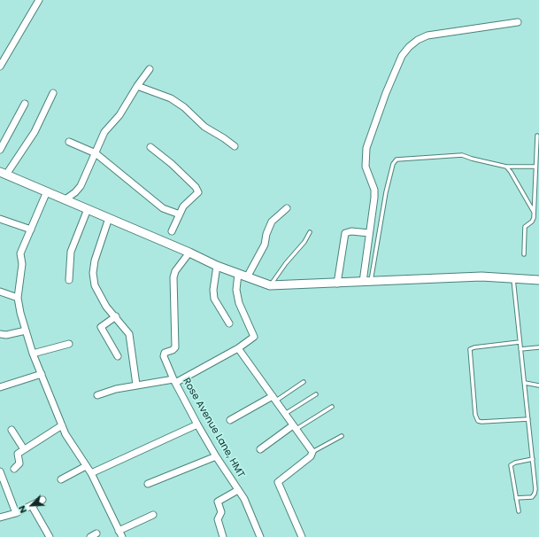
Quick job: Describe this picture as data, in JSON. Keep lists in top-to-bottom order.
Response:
{
  "streets": {
    "street": ["Rose Avenue Lane, HMT"]
  },
  "north": "bottom left"
}
